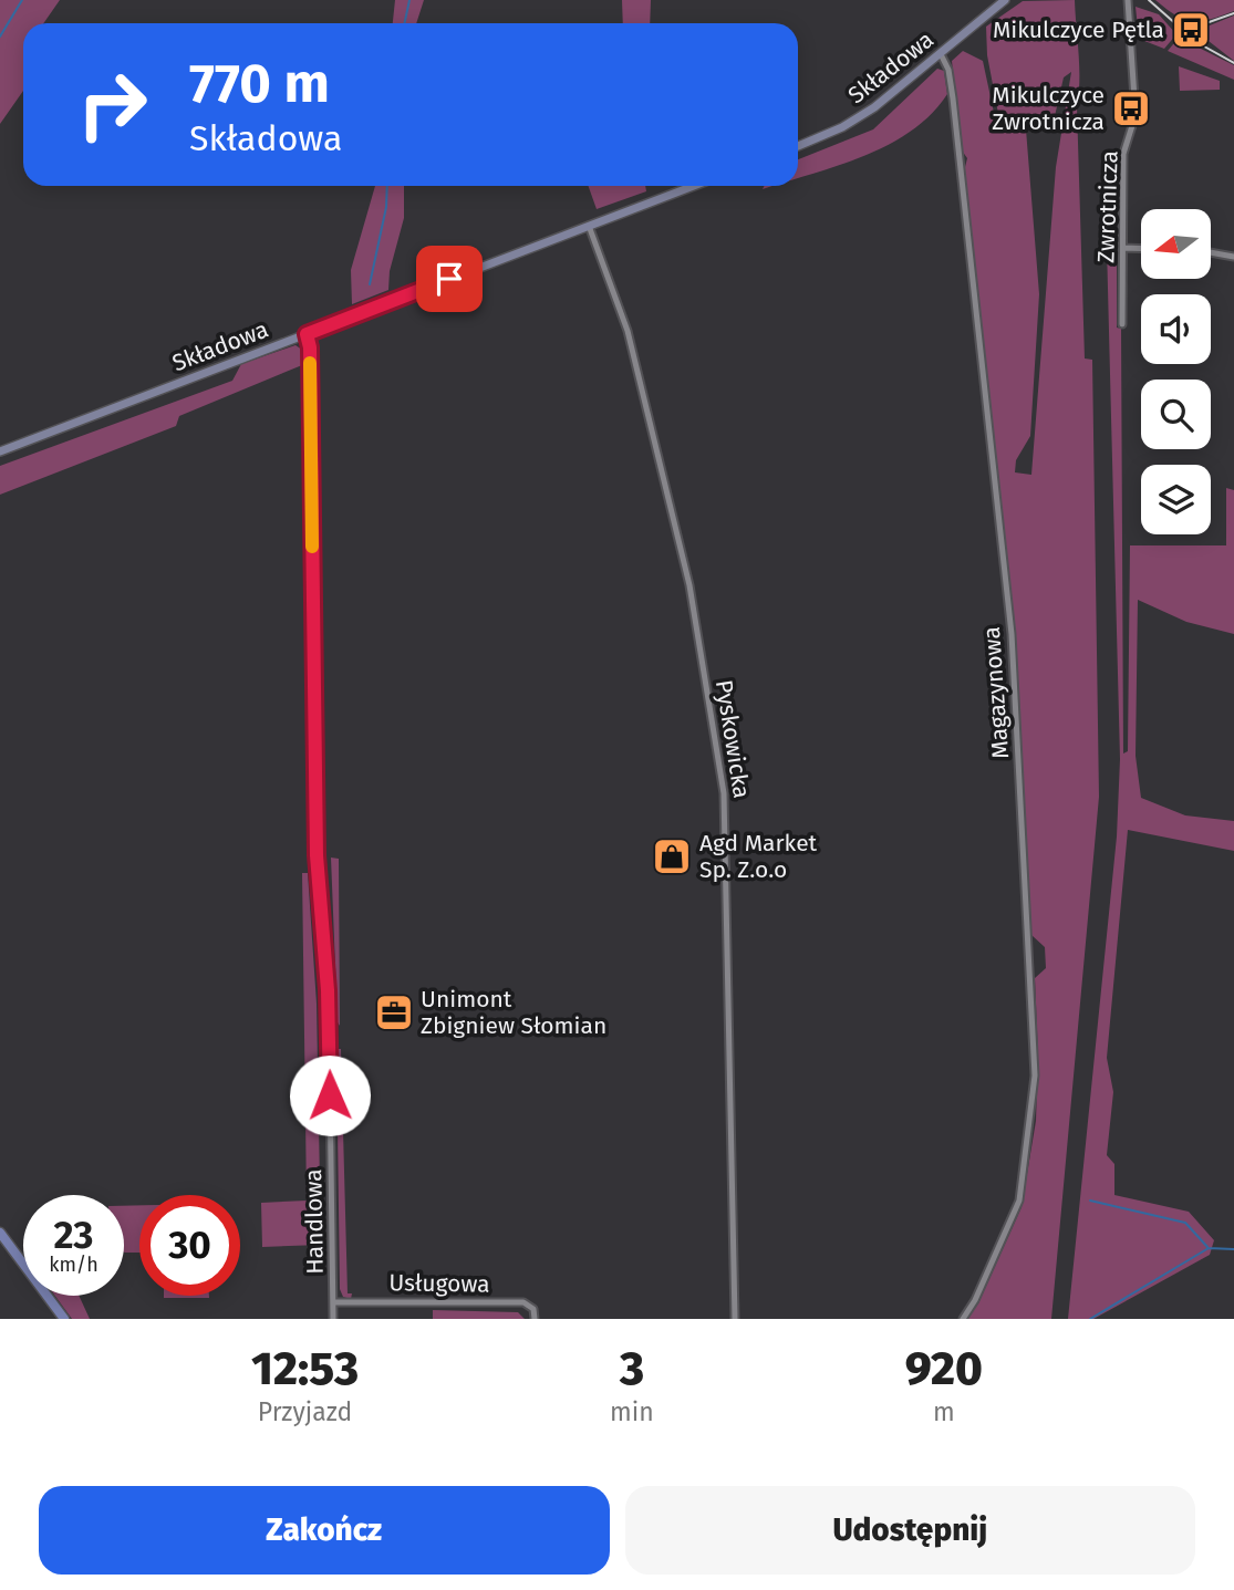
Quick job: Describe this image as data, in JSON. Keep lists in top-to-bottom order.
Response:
{
  "streets": {
    "main road": ["Składowa"],
    "street": [
      "Zwrotnicza",
      "Magazynowa",
      "Pyskowicka",
      "Handlowa",
      "Usługowa"
    ]
  },
  "crossings": [
    ["Składowa", "Magazynowa"],
    ["Składowa", "Pyskowicka"],
    ["Składowa", "Handlowa"],
    ["Handlowa", "Usługowa"]
  ],
  "places": {
    "bus stop": ["Mikulczyce Pętla", "Mikulczyce Zwrotnicza"],
    "shop": ["Agd Market Sp. Z.o.o"],
    "office": ["Unimont Zbigniew Słomian"]
  },
  "north": "left",
  "page": {
    "turn": ["770 m", "Składowa"],
    "speed": "23 km/h",
    "limit": "30",
    "eta": [
      "12:53",
      "Przyjazd",
      "3",
      "min",
      "920",
      "m"
    ],
    "buttons": ["Zakończ", "Udostępnij"]
  }
}
